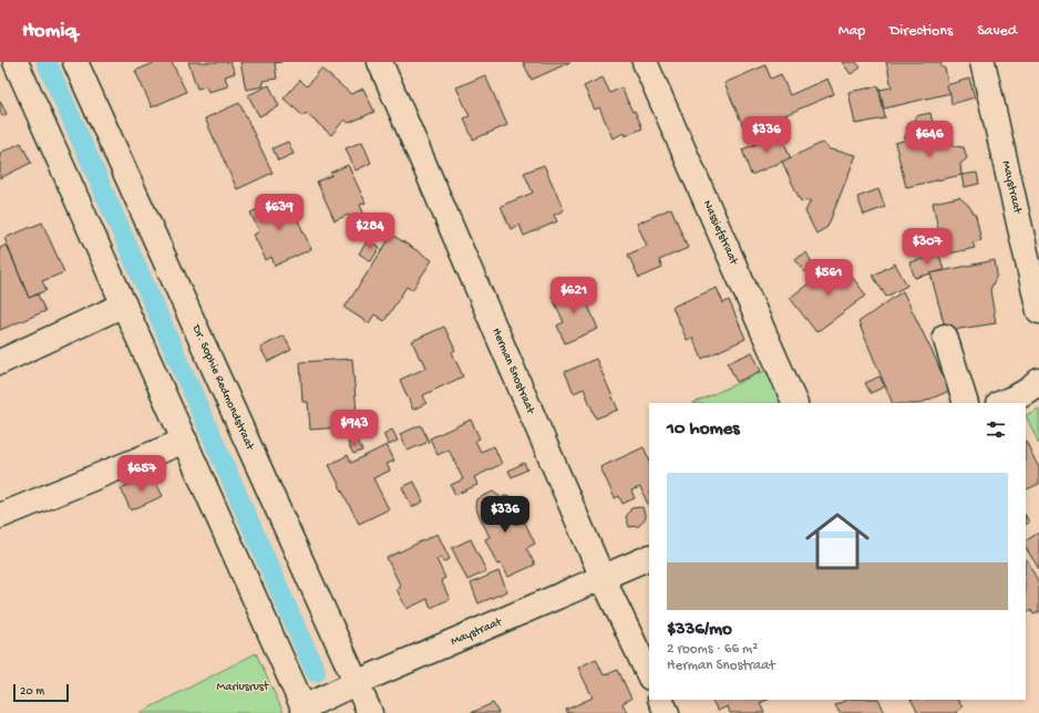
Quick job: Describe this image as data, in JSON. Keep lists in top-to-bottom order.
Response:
{
  "streets": {
    "street": [
      "Maystraat",
      "Nassiefstraat",
      "Herman Snostraat",
      "Dr. Sophie Redmondstraat"
    ]
  },
  "crossings": [
    ["Maystraat", "Herman Snostraat"],
    ["Maystraat", "Dr. Sophie Redmondstraat"]
  ],
  "parks": ["Mariusrust"],
  "scale_bar": "20 m",
  "page": {
    "header": "Homiq",
    "nav": ["Map", "Directions", "Saved"],
    "price": [
      "$336",
      "$646",
      "$639",
      "$284",
      "$307",
      "$561",
      "$621",
      "$943",
      "$657",
      "$336"
    ],
    "heading": "10 homes",
    "list": [
      {
        "name": "$336/mo",
        "note": "2 rooms · 66 m² · Herman Snostraat"
      }
    ],
    "scale": "20 m"
  }
}
